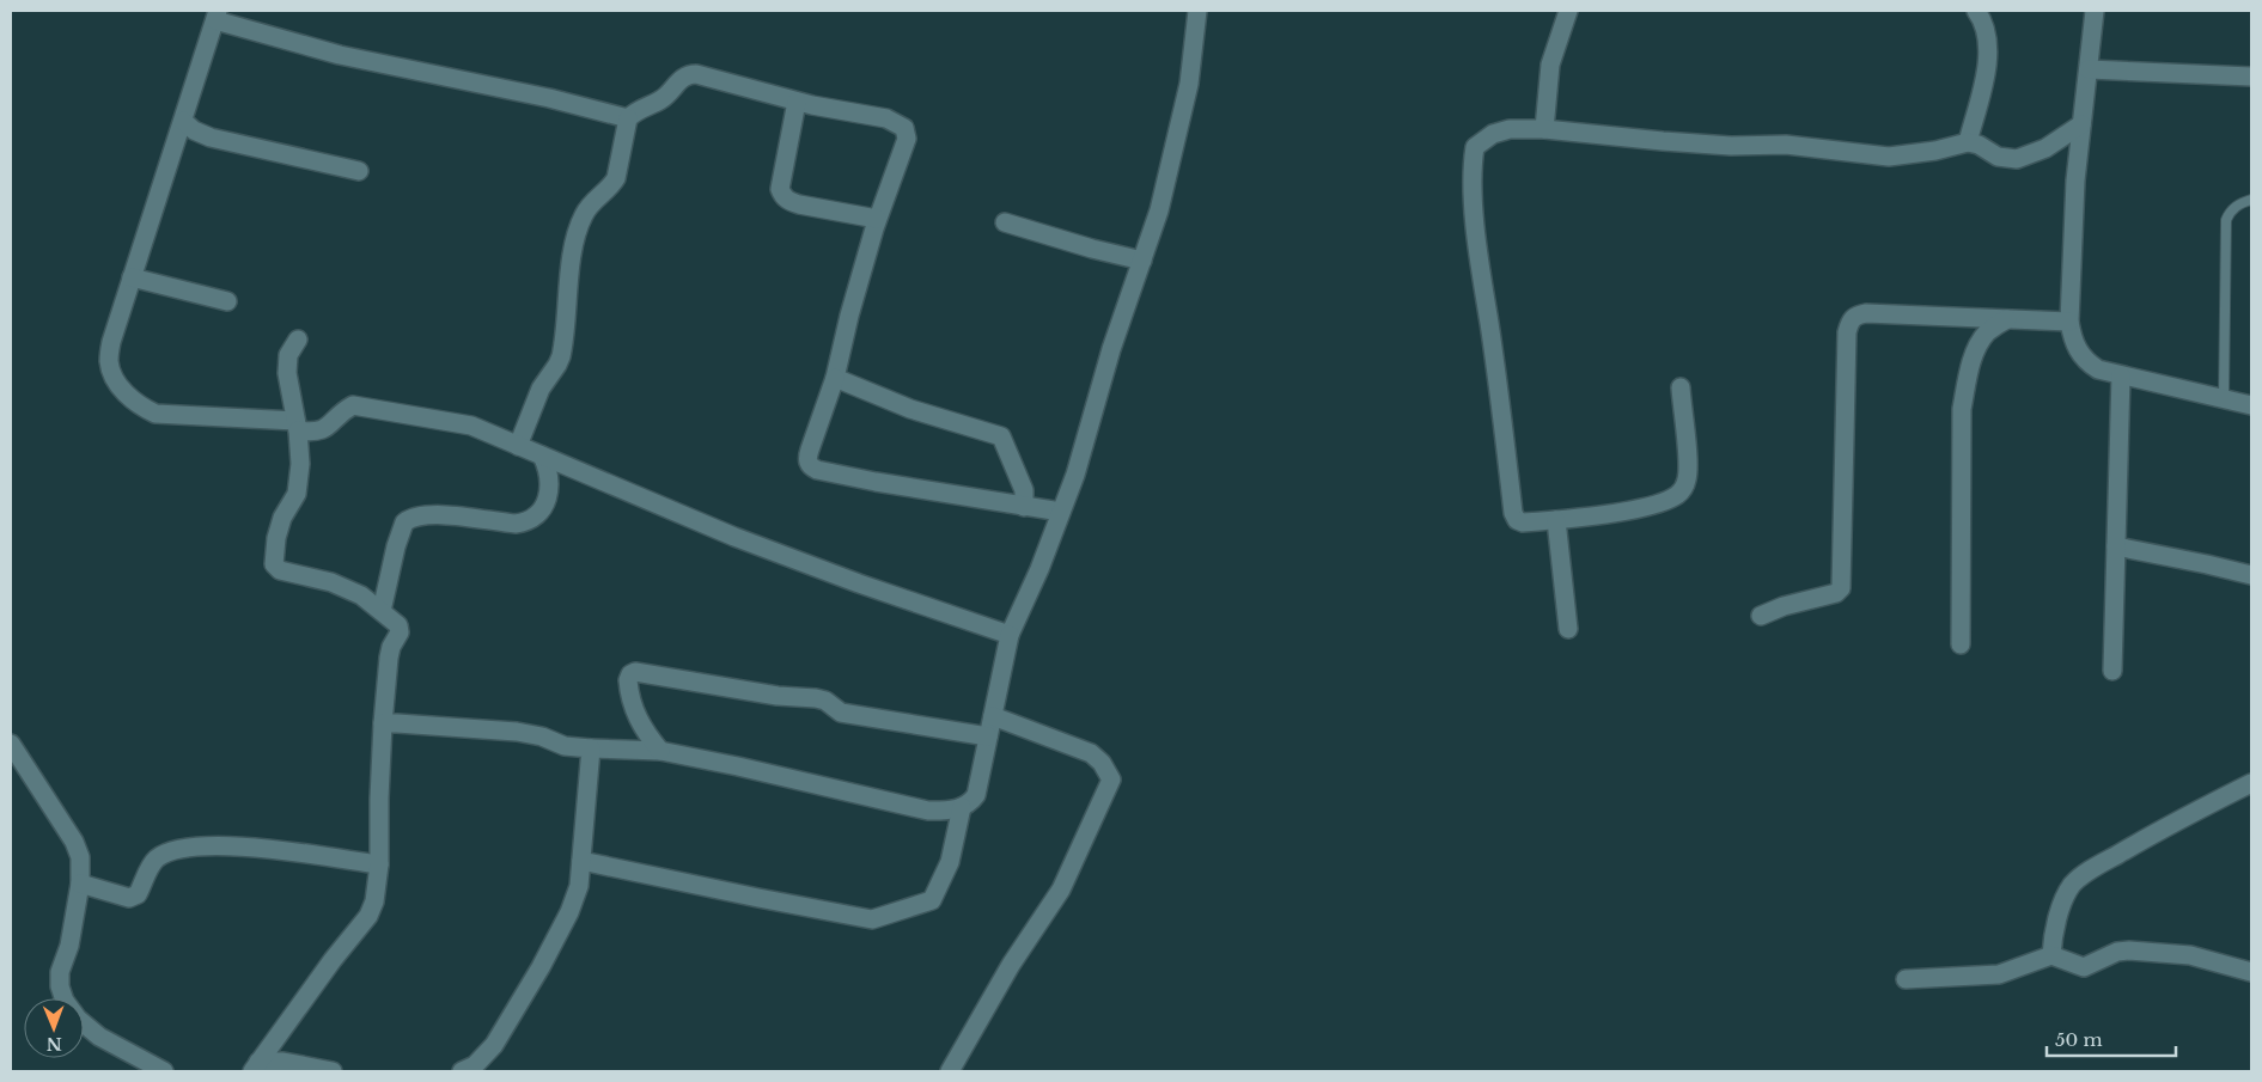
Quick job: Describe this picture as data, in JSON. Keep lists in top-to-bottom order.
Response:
{
  "scale_bar": "50 m",
  "north": "bottom"
}
